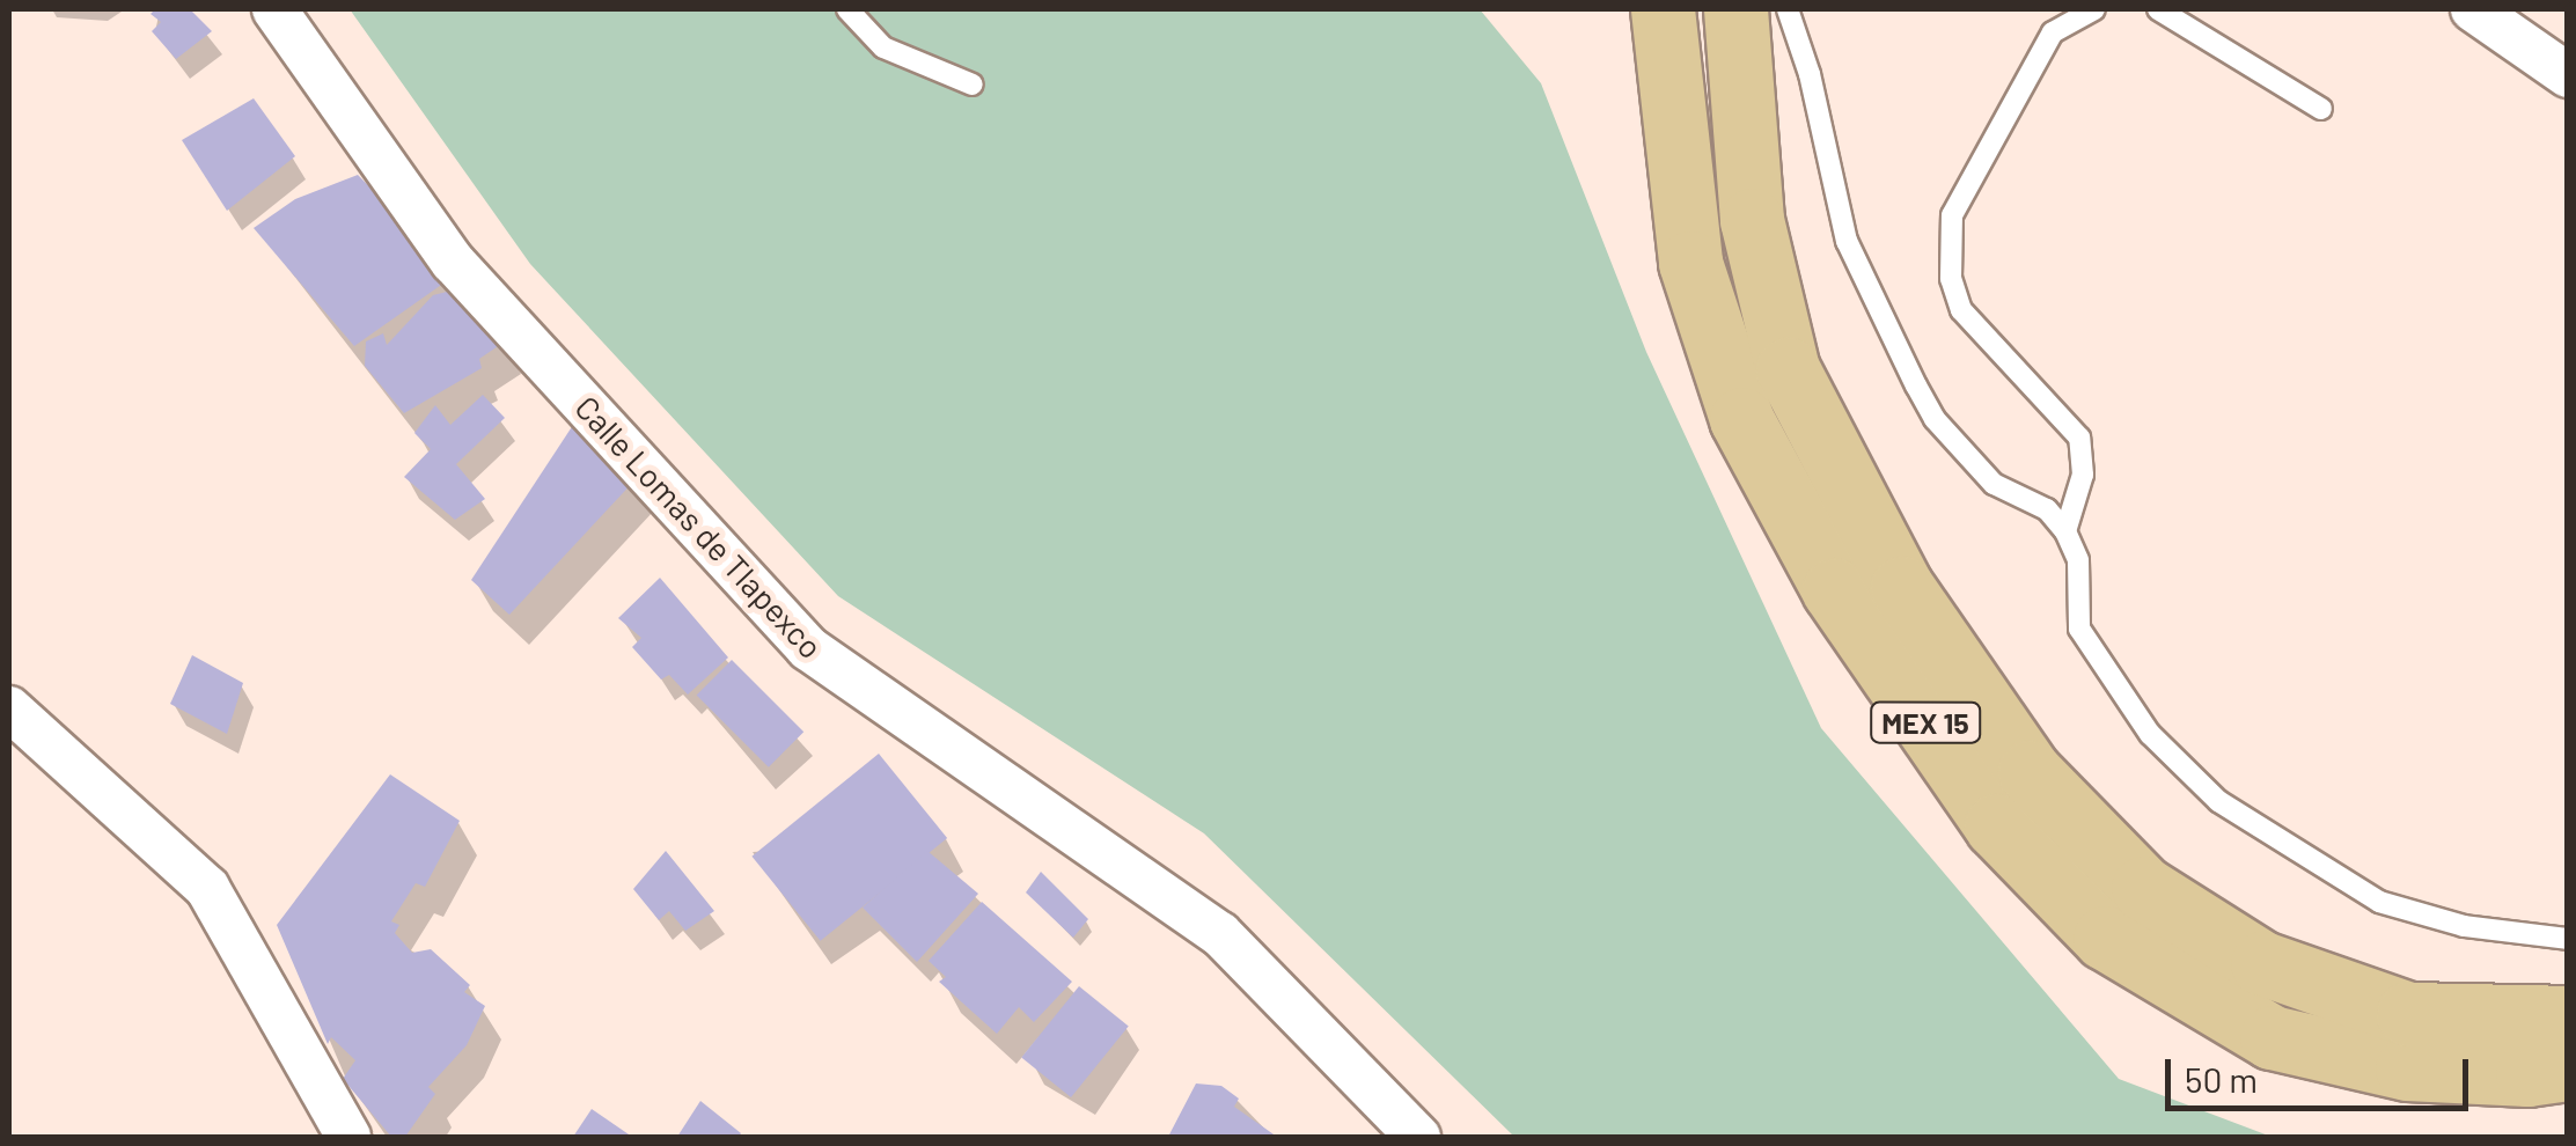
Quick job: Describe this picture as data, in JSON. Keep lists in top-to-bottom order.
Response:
{
  "streets": {
    "main road": ["MEX 15"],
    "street": ["Calle Lomas de Tlapexco"]
  },
  "scale_bar": "50 m"
}
